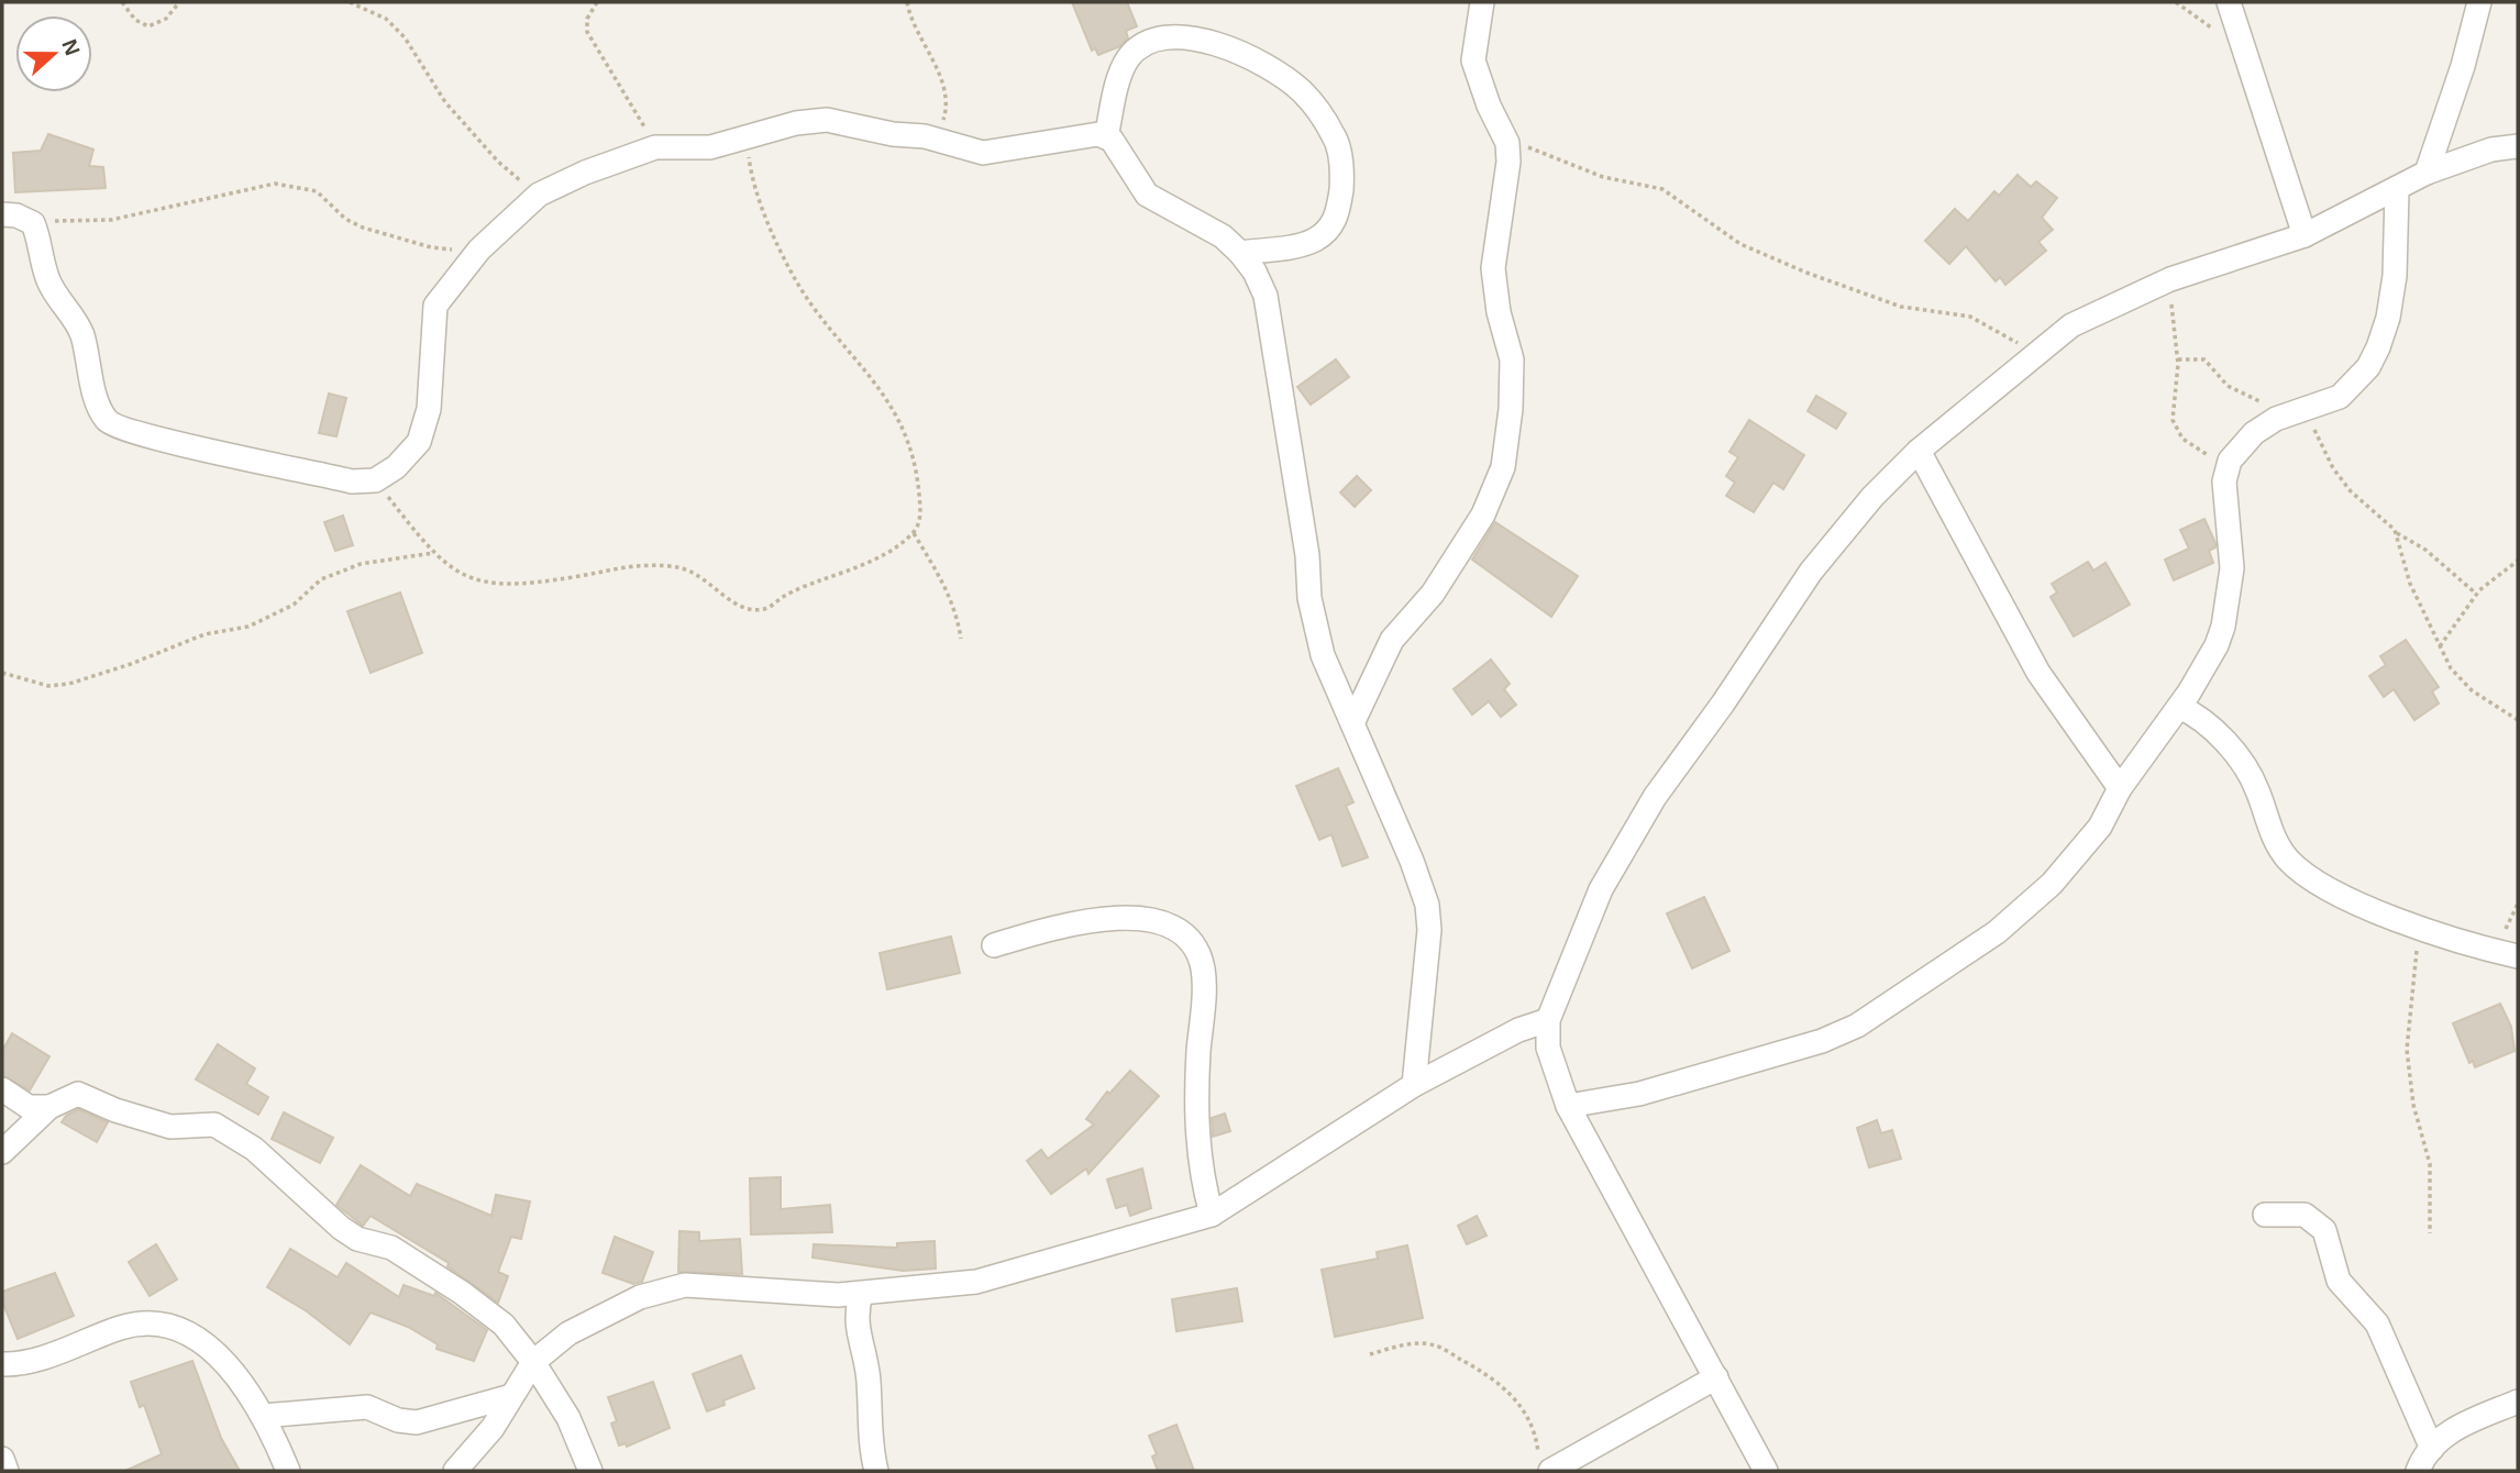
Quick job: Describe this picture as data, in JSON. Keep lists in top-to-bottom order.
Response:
{
  "north": "right"
}
